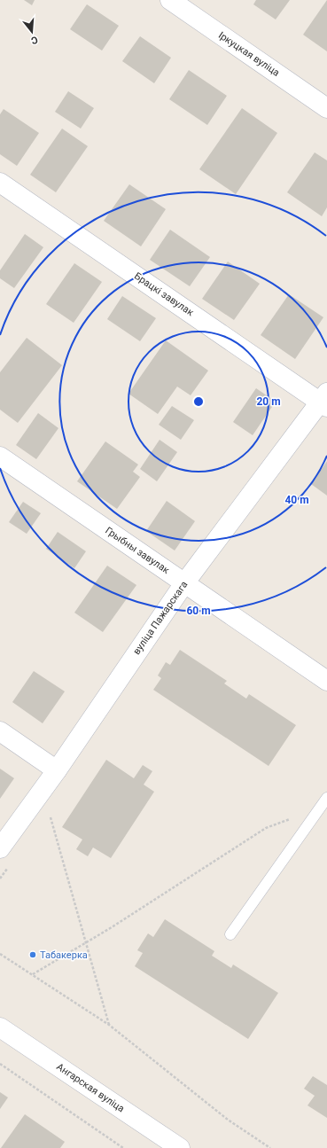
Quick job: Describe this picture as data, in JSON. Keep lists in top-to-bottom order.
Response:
{
  "streets": {
    "street": [
      "Іркуцкая вуліца",
      "Брацкі завулак",
      "Грыбны завулак",
      "вуліца Пажарскага",
      "Ангарская вуліца"
    ]
  },
  "crossings": [
    ["Брацкі завулак", "вуліца Пажарскага"],
    ["Грыбны завулак", "вуліца Пажарскага"]
  ],
  "places": ["Табакерка"],
  "north": "bottom",
  "rings": ["20 m", "40 m", "60 m"]
}
